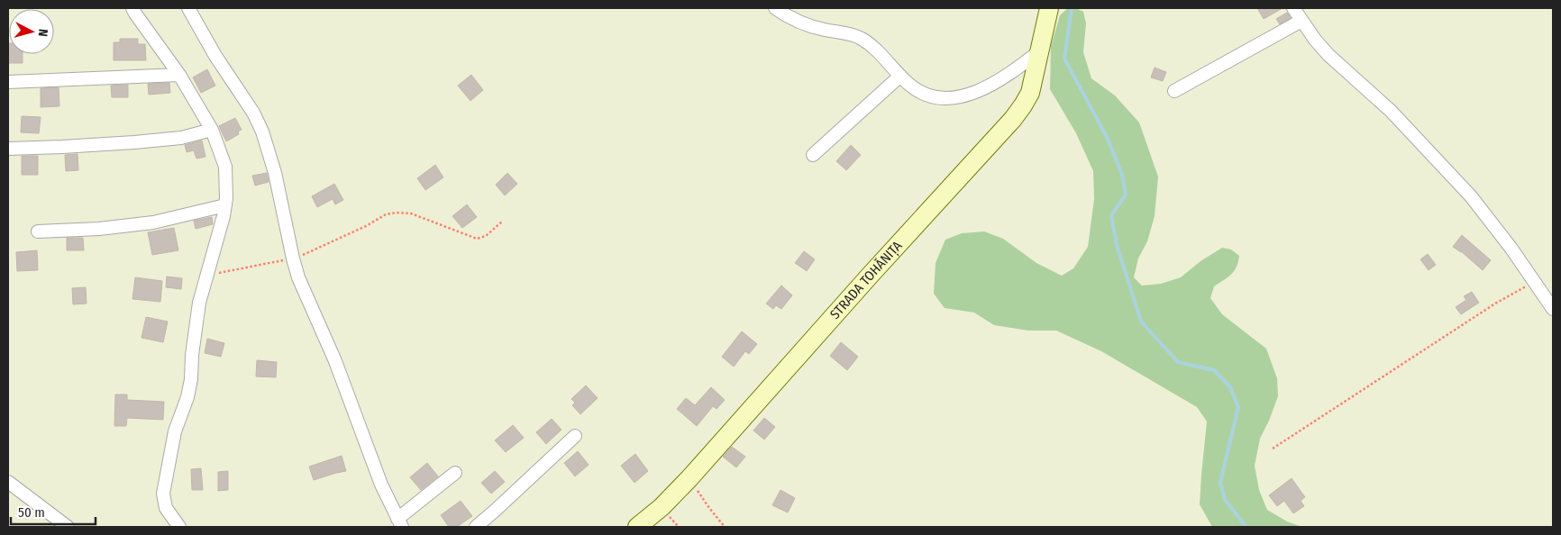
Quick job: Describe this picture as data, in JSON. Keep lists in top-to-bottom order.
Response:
{
  "streets": {
    "main road": ["STRADA TOHĂNIȚA"]
  },
  "scale_bar": "50 m",
  "north": "right"
}
